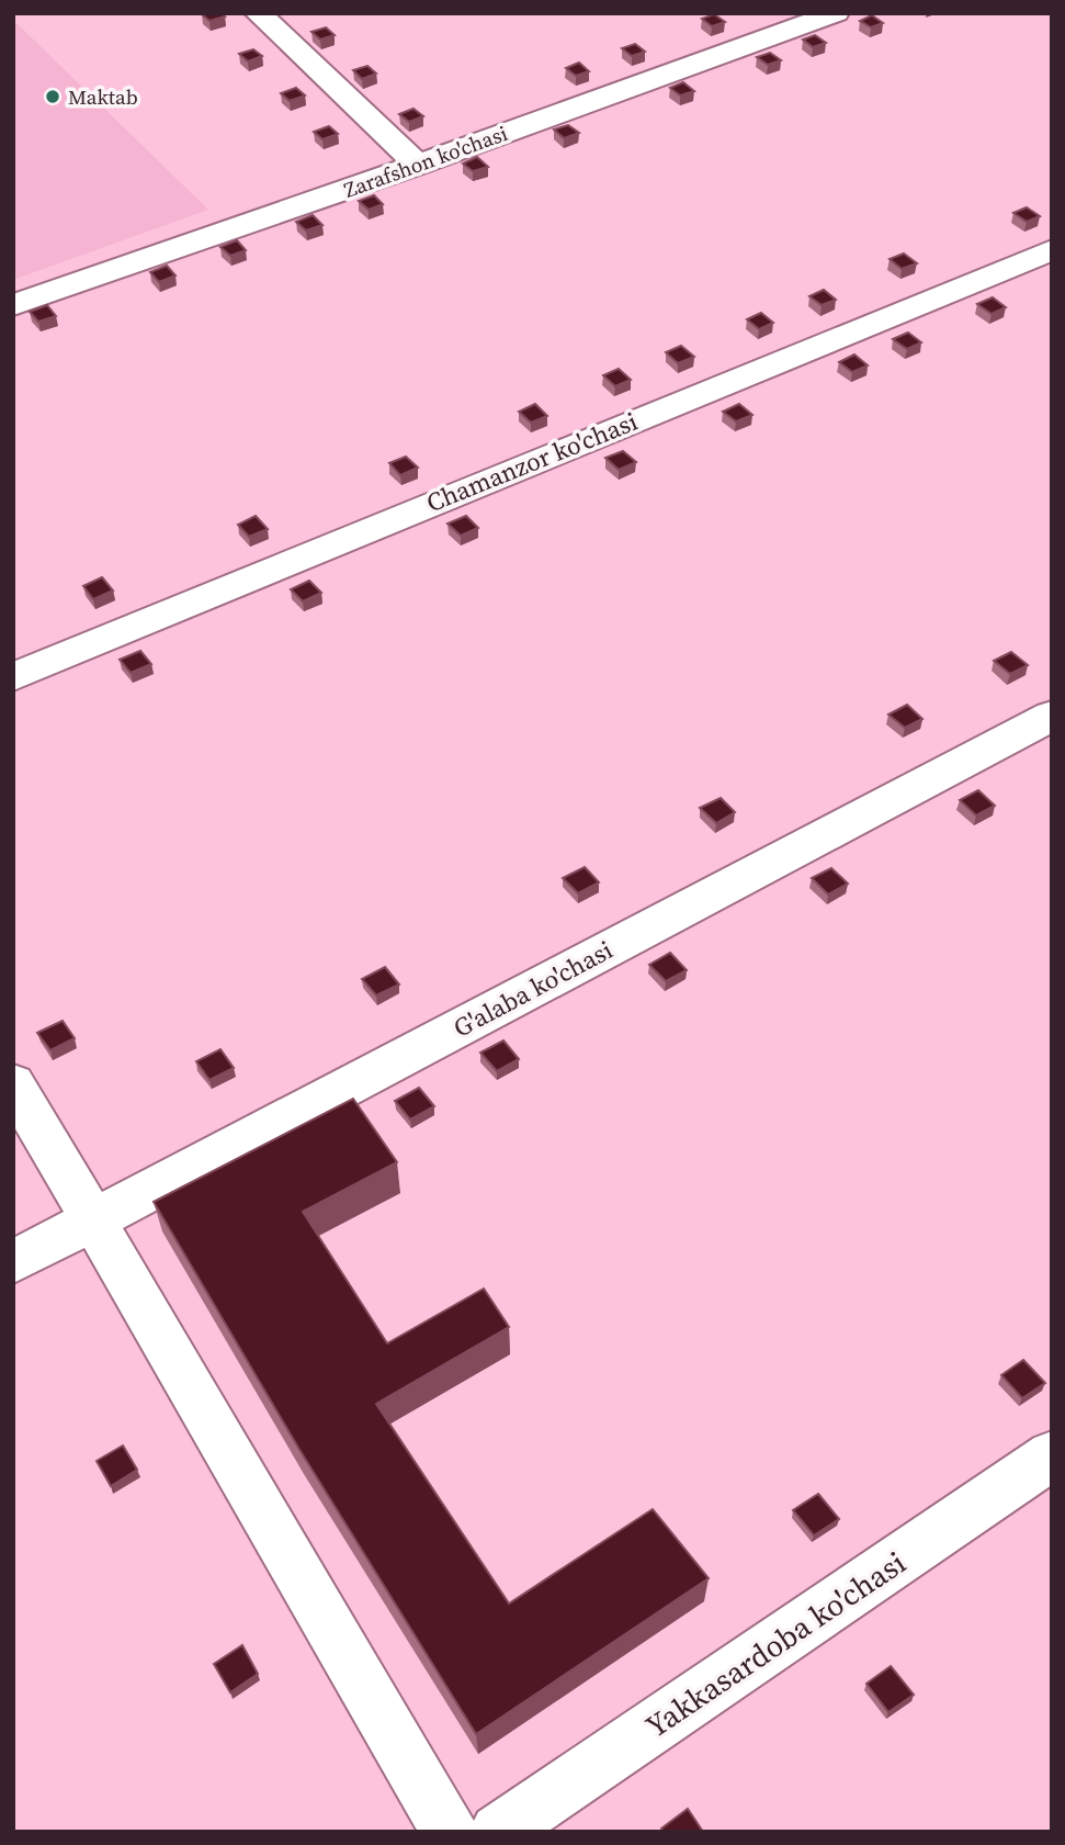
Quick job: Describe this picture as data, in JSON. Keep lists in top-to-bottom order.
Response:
{
  "streets": {
    "street": [
      "Zarafshon ko'chasi",
      "Chamanzor ko'chasi",
      "G'alaba ko'chasi",
      "Yakkasardoba ko'chasi"
    ]
  },
  "places": ["Maktab"]
}
